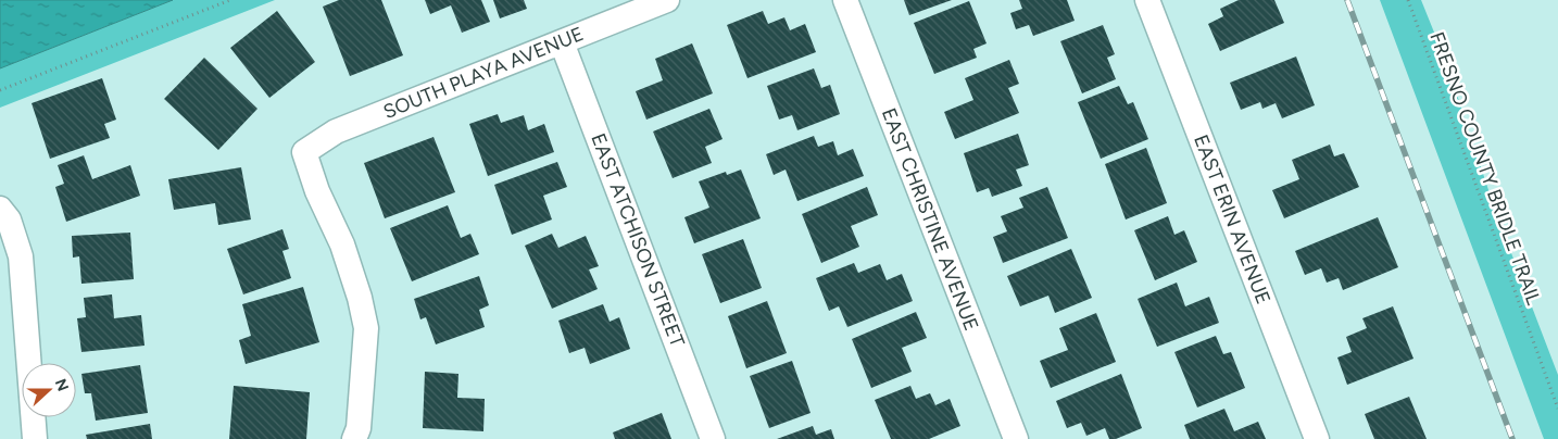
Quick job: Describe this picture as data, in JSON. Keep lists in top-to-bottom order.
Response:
{
  "streets": {
    "street": [
      "SOUTH PLAYA AVENUE",
      "EAST CHRISTINE AVENUE",
      "EAST ERIN AVENUE",
      "EAST ATCHISON STREET"
    ],
    "path": ["FRESNO COUNTY BRIDLE TRAIL"]
  },
  "crossings": [
    ["SOUTH PLAYA AVENUE", "EAST ATCHISON STREET"]
  ],
  "north": "right"
}
